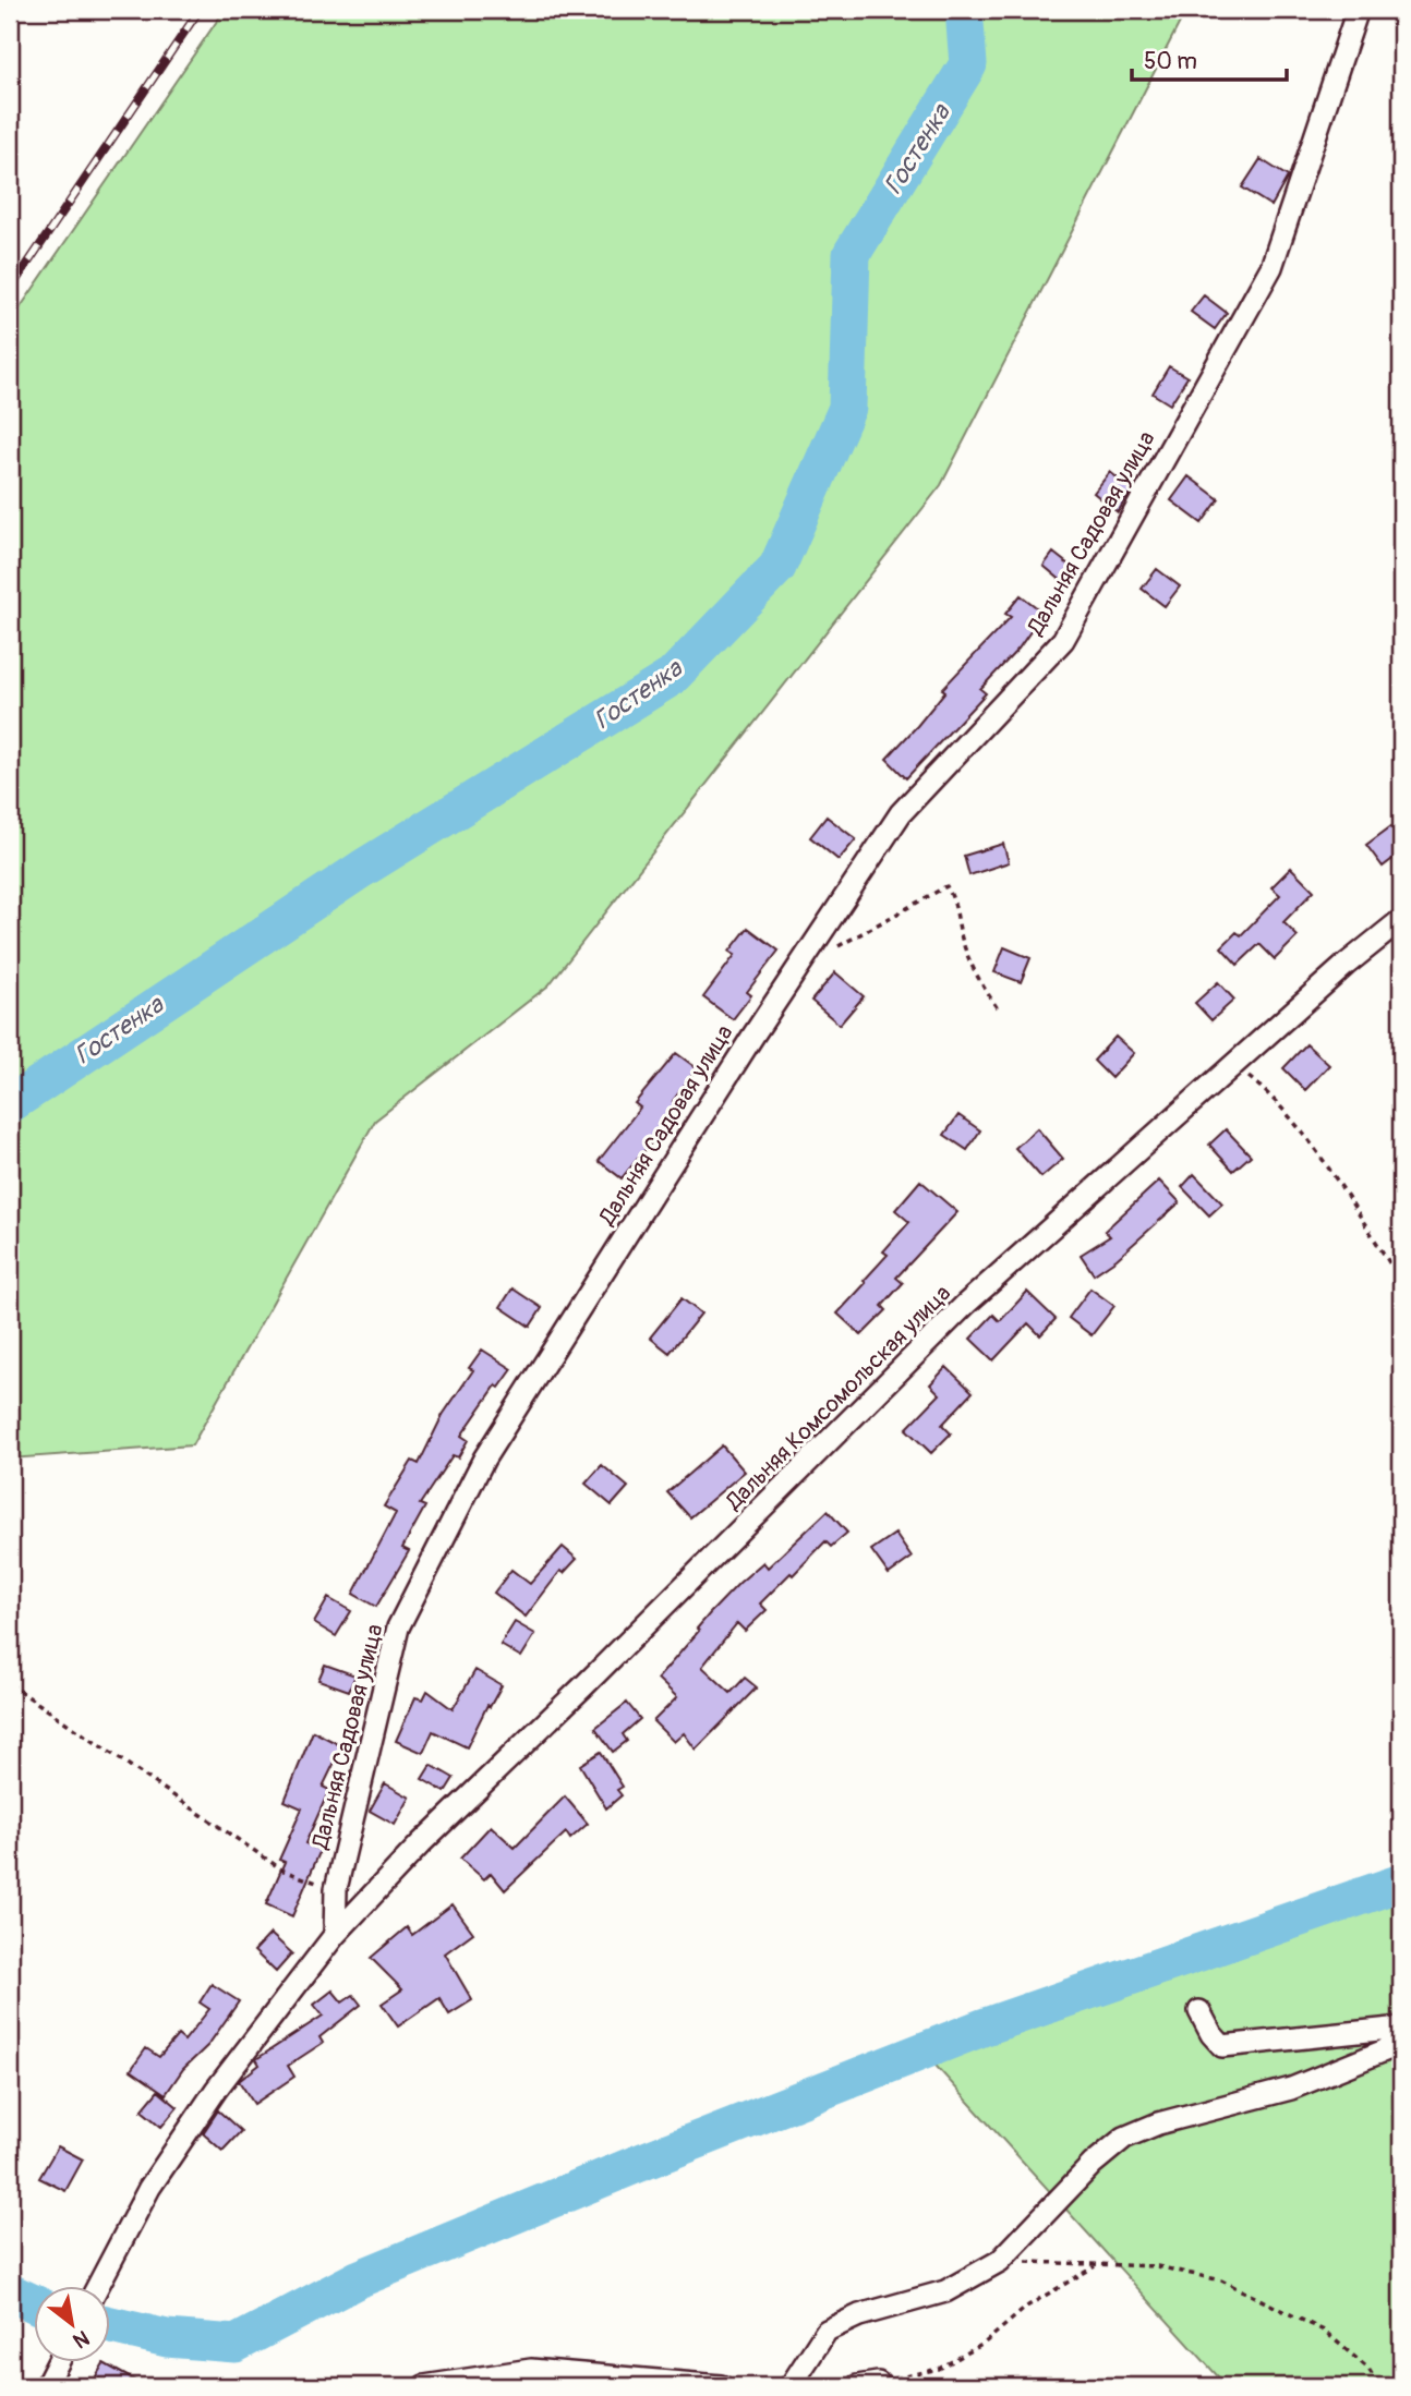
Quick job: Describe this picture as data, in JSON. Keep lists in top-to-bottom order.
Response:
{
  "streets": {
    "street": ["Дальняя Садовая улица", "Дальняя Комсомольская улица"]
  },
  "crossings": [
    ["Дальняя Садовая улица", "Дальняя Комсомольская улица"]
  ],
  "water": ["Гостенка"],
  "scale_bar": "50 m",
  "north": "bottom right"
}
